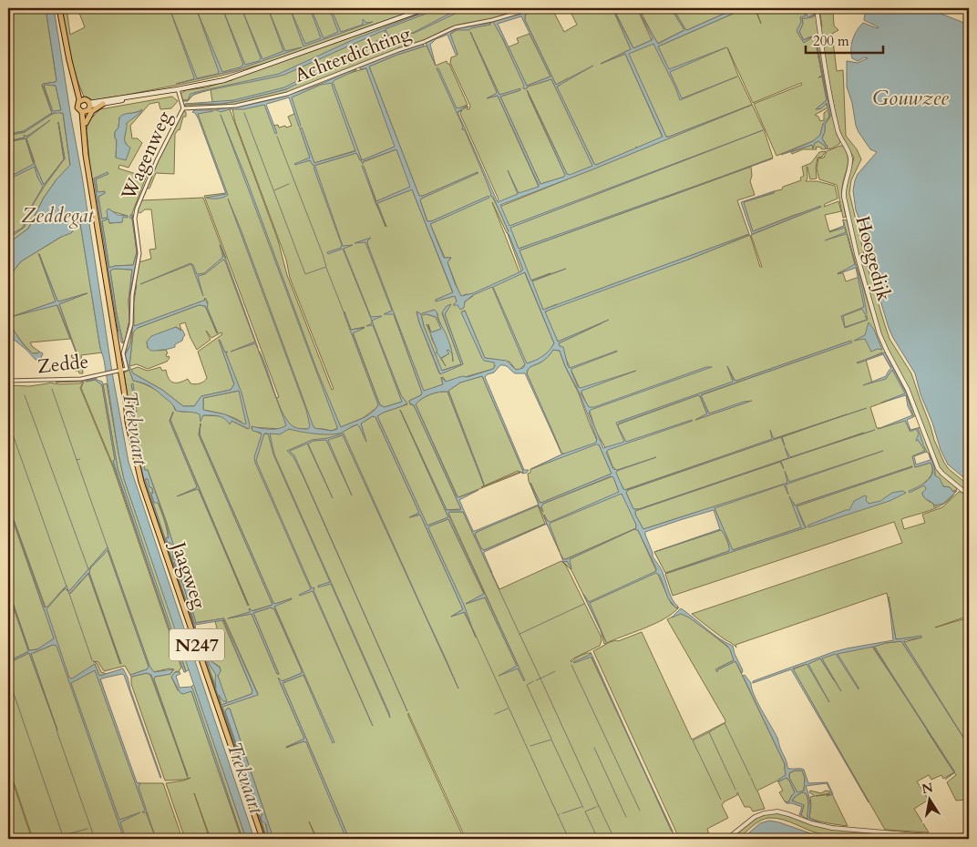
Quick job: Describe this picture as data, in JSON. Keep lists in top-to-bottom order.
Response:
{
  "streets": {
    "main road": ["Jaagweg", "N247"],
    "street": [
      "Achterdichting",
      "Wagenweg",
      "Hoogedijk",
      "Zedde"
    ]
  },
  "crossings": [
    ["Achterdichting", "Wagenweg"],
    ["Wagenweg", "Zedde"],
    ["Zedde", "Jaagweg"],
    ["Zedde", "N247"],
    ["Jaagweg", "N247"]
  ],
  "water": ["Gouwzee", "Zeddegat", "Trekvaart"],
  "scale_bar": "200 m",
  "north": "top"
}
